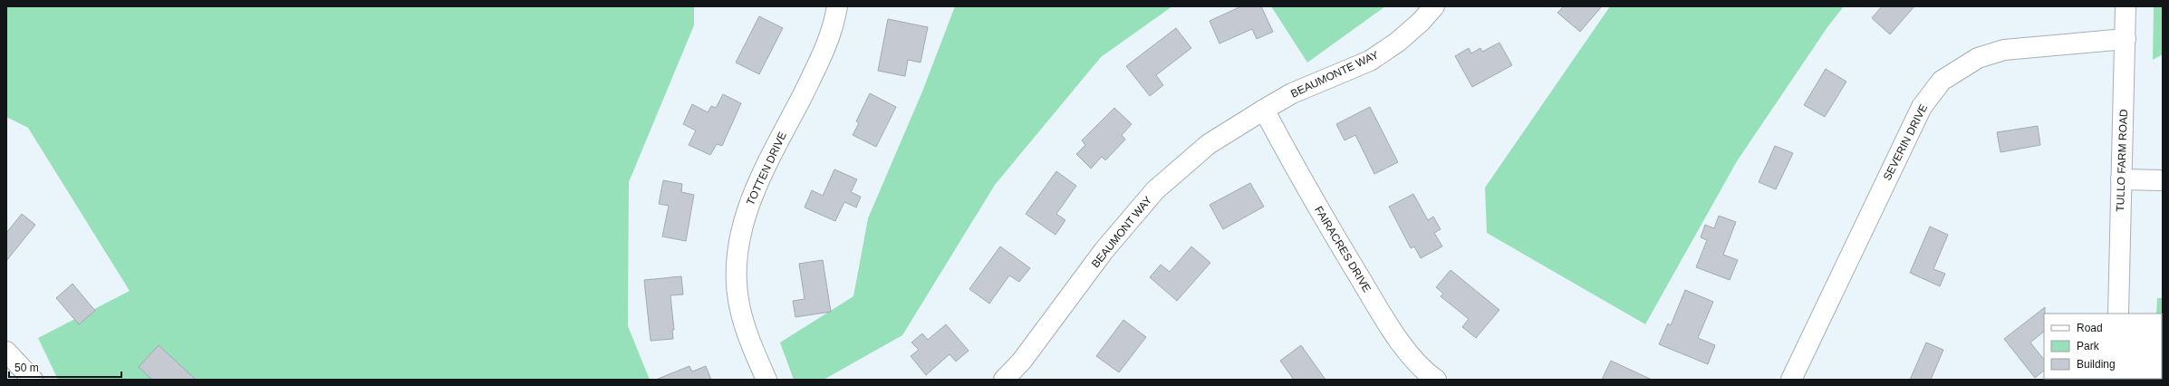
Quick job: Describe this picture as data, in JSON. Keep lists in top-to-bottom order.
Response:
{
  "streets": {
    "street": [
      "BEAUMONTE WAY",
      "SEVERIN DRIVE",
      "TULLO FARM ROAD",
      "TOTTEN DRIVE",
      "BEAUMONT WAY",
      "FAIRACRES DRIVE"
    ]
  },
  "crossings": [
    ["BEAUMONTE WAY", "BEAUMONT WAY"],
    ["BEAUMONTE WAY", "FAIRACRES DRIVE"],
    ["SEVERIN DRIVE", "TULLO FARM ROAD"],
    ["BEAUMONT WAY", "FAIRACRES DRIVE"]
  ],
  "legend": ["Road", "Park", "Building"],
  "scale_bar": "50 m"
}
